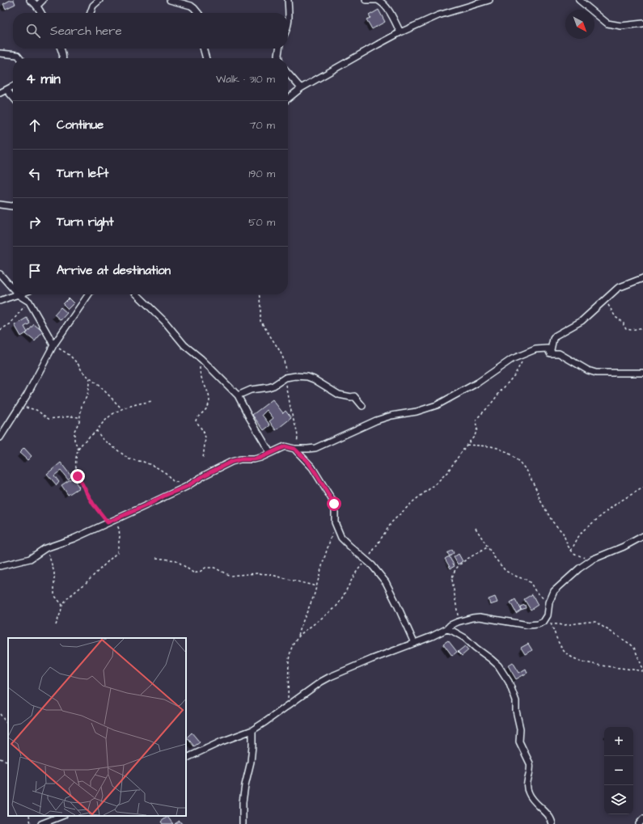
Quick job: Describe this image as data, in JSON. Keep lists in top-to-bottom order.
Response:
{
  "north": "bottom right",
  "page": {
    "search": "Search here",
    "heading": ["4 min", "Walk · 310 m"],
    "list": [
      ["Continue", "70 m"],
      ["Turn left", "190 m"],
      ["Turn right", "50 m"],
      "Arrive at destination"
    ],
    "map_buttons": ["+", "−"]
  }
}
